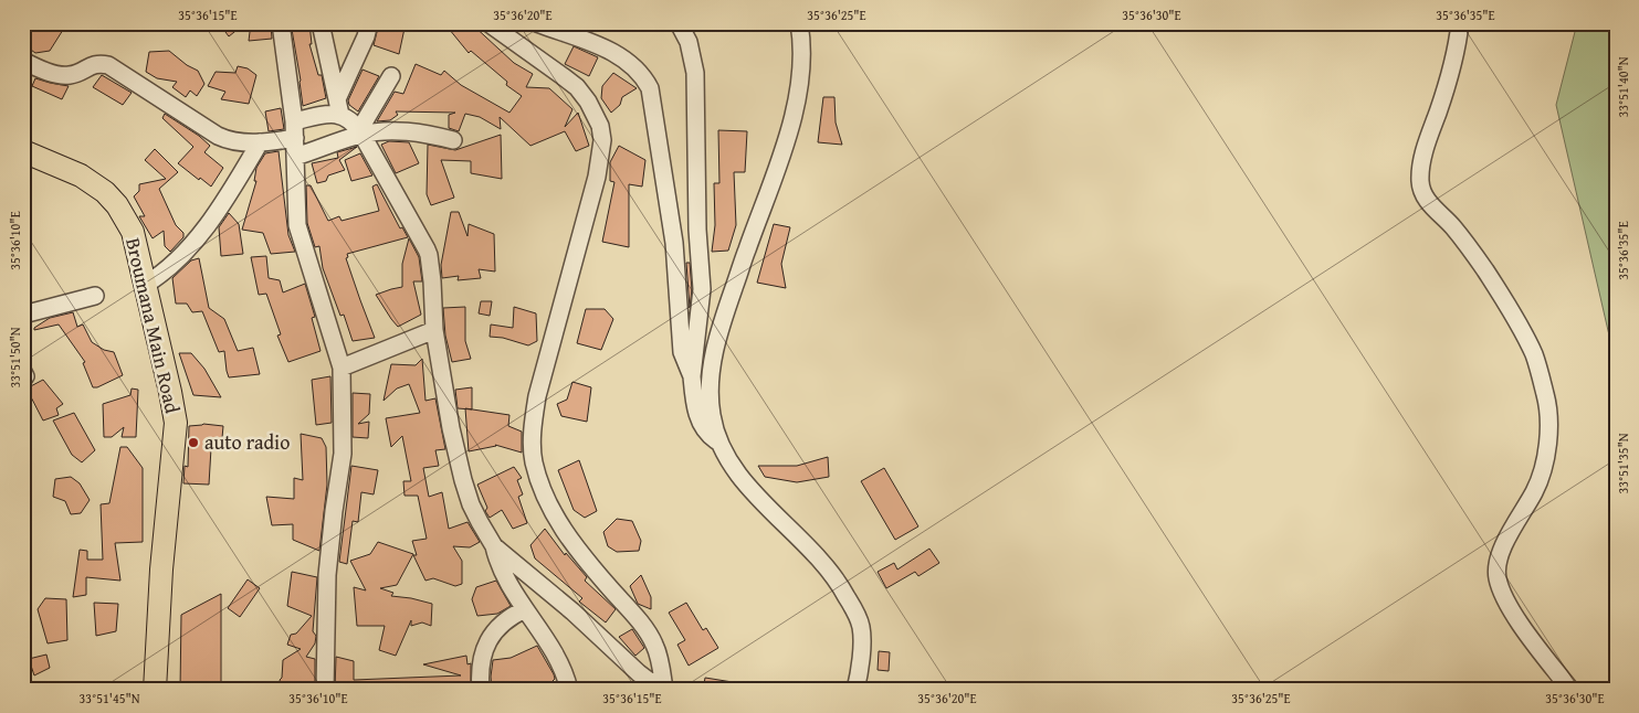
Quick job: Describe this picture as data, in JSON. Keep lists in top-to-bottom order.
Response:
{
  "streets": {
    "main road": ["Broumana Main Road"]
  },
  "places": ["auto radio"],
  "coordinates": [
    "35°36'15\"E",
    "35°36'20\"E",
    "35°36'25\"E",
    "35°36'30\"E",
    "35°36'35\"E",
    "33°51'40\"N",
    "35°36'10\"E",
    "33°51'50\"N",
    "33°51'35\"N",
    "33°51'45\"N"
  ]
}
